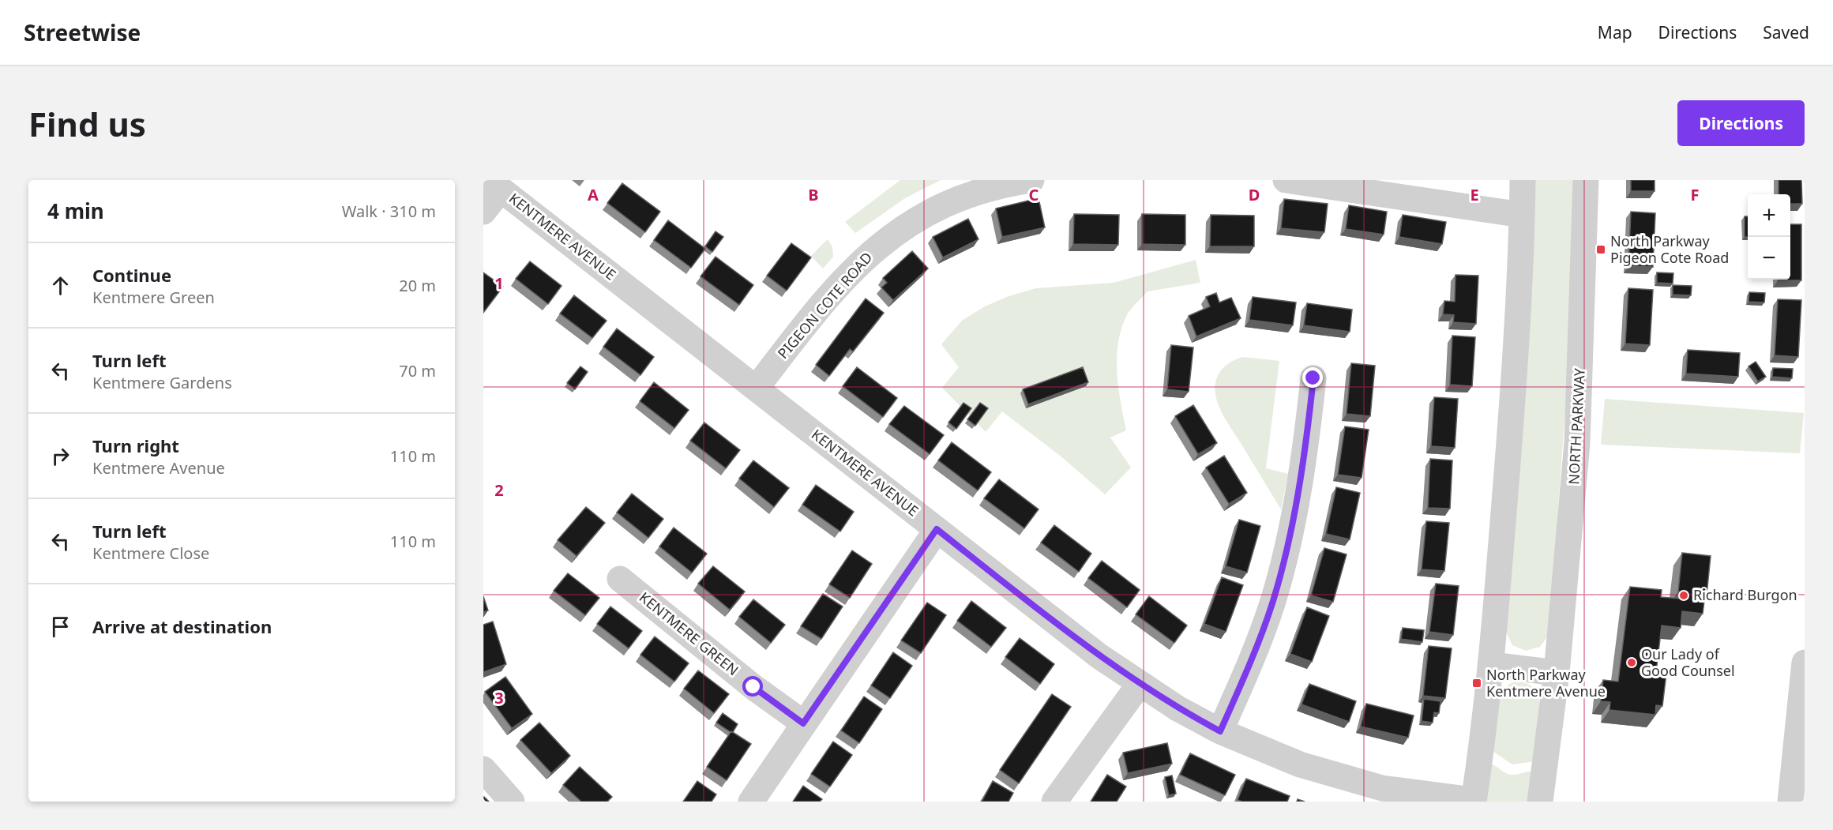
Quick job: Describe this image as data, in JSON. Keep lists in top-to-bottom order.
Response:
{
  "streets": {
    "street": [
      "KENTMERE AVENUE",
      "PIGEON COTE ROAD",
      "NORTH PARKWAY",
      "KENTMERE GREEN"
    ]
  },
  "crossings": [
    ["KENTMERE AVENUE", "PIGEON COTE ROAD"]
  ],
  "places": {
    "transit": ["North Parkway Pigeon Cote Road", "North Parkway Kentmere Avenue"],
    "other": ["Richard Burgon", "Our Lady of Good Counsel"]
  },
  "page": {
    "header": "Streetwise",
    "nav": ["Map", "Directions", "Saved"],
    "buttons": "Directions",
    "title": "Find us",
    "heading": ["4 min", "Walk · 310 m"],
    "map_buttons": ["+", "−"],
    "list": [
      ["Continue", "Kentmere Green", "20 m"],
      ["Turn left", "Kentmere Gardens", "70 m"],
      ["Turn right", "Kentmere Avenue", "110 m"],
      ["Turn left", "Kentmere Close", "110 m"],
      "Arrive at destination"
    ]
  },
  "grid": {
    "columns": [
      "A",
      "B",
      "C",
      "D",
      "E",
      "F"
    ],
    "rows": ["1", "2", "3"]
  }
}
